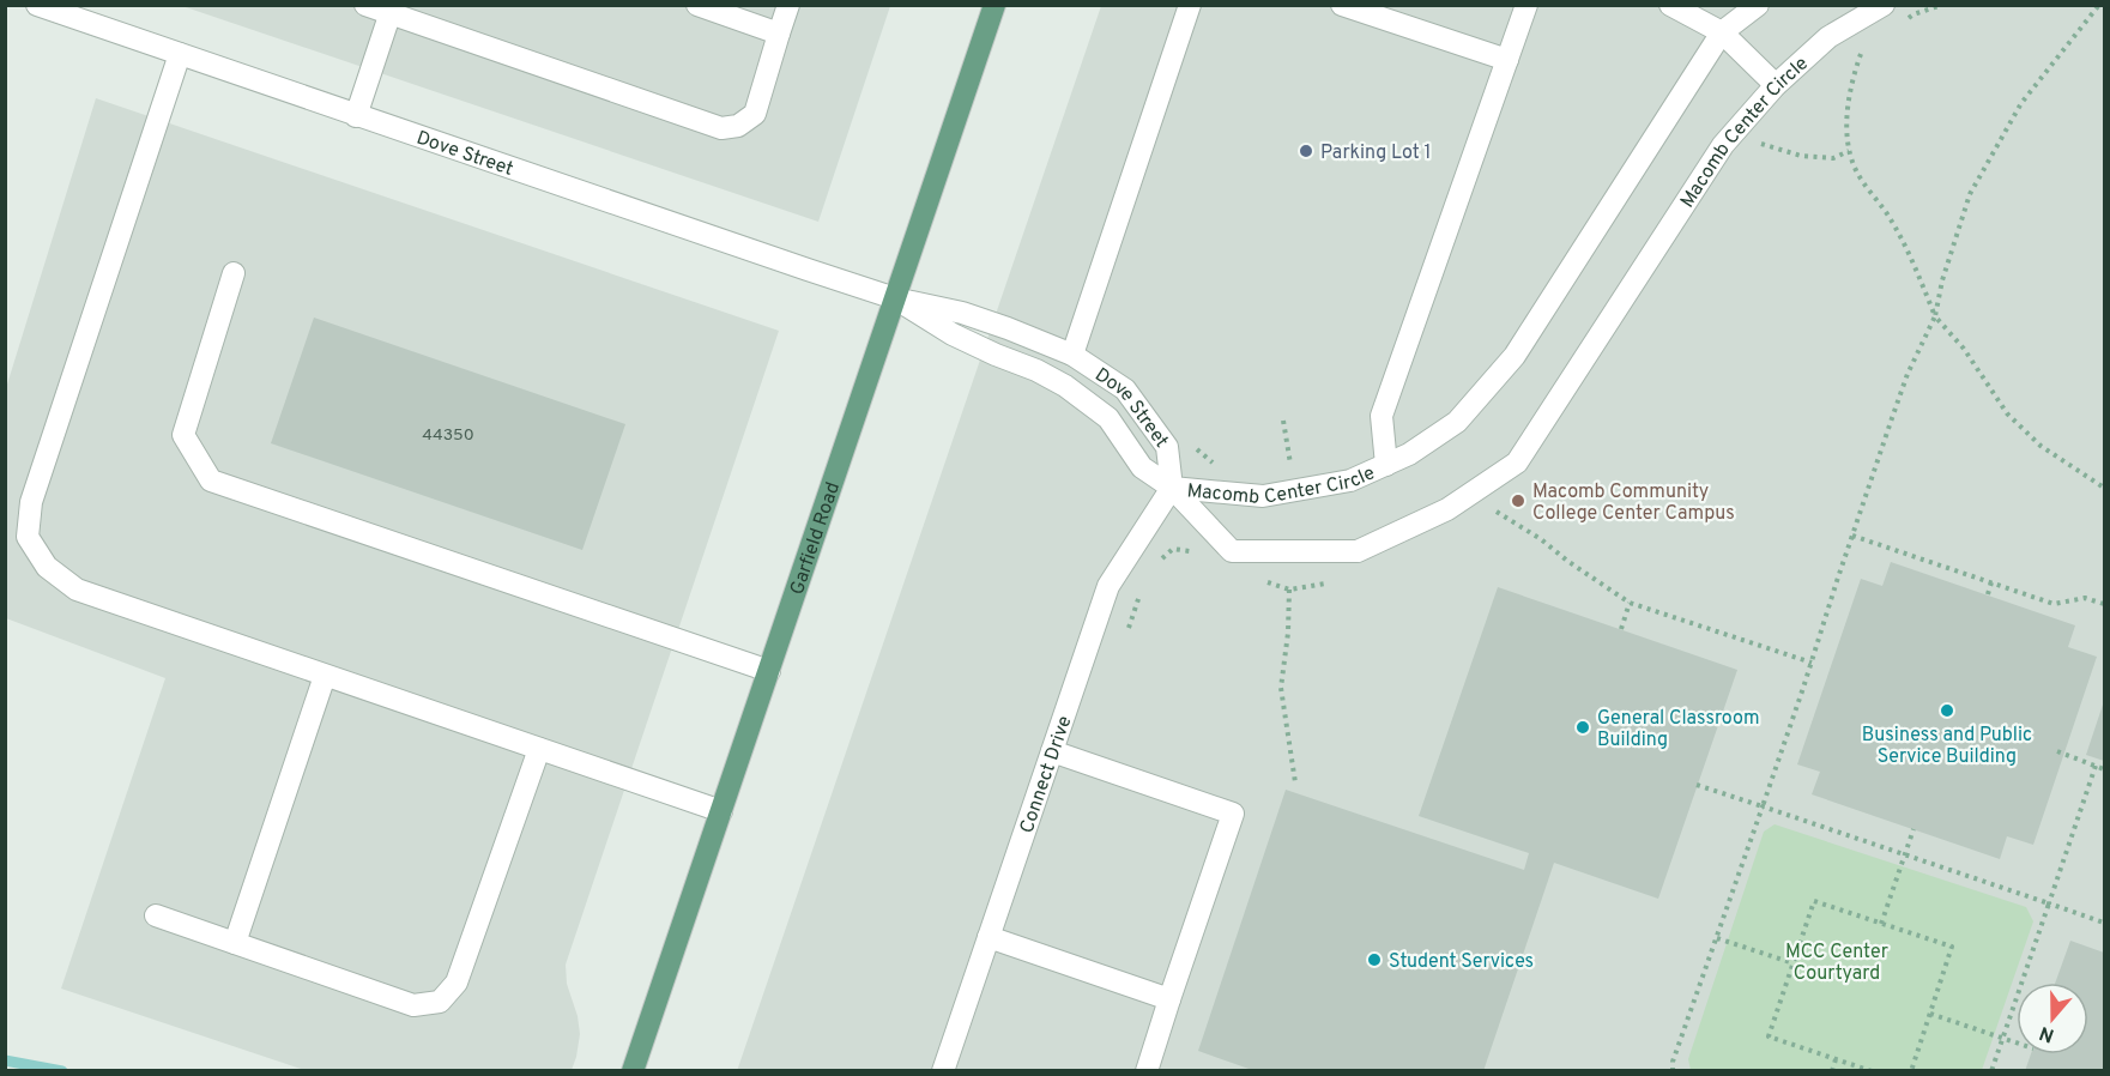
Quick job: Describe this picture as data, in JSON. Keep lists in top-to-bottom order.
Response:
{
  "streets": {
    "main road": ["Garfield Road"],
    "street": ["Macomb Center Circle", "Dove Street", "Connect Drive"]
  },
  "crossings": [
    ["Macomb Center Circle", "Dove Street"],
    ["Macomb Center Circle", "Connect Drive"],
    ["Dove Street", "Garfield Road"],
    ["Dove Street", "Connect Drive"]
  ],
  "parks": ["MCC Center Courtyard"],
  "places": [
    "Parking Lot 1",
    "Macomb Community College Center Campus",
    "Business and Public Service Building",
    "General Classroom Building",
    "Student Services"
  ],
  "house_numbers": ["44350"],
  "north": "bottom"
}
